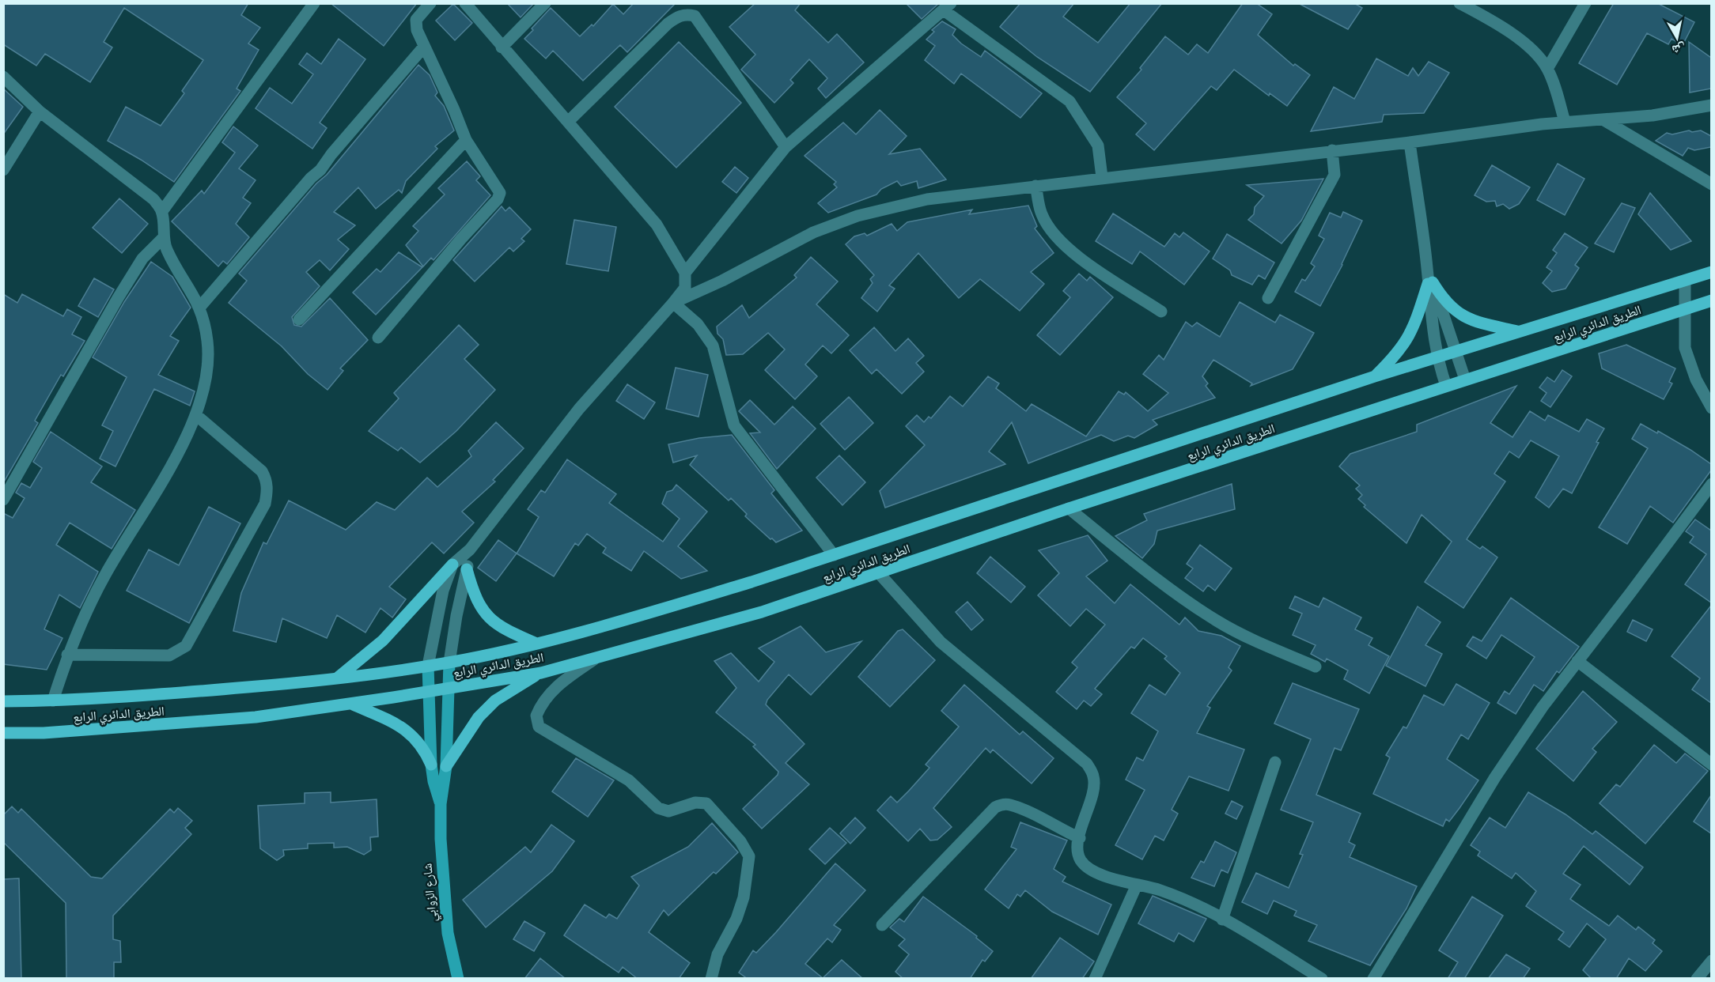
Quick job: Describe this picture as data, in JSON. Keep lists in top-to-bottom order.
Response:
{
  "streets": {
    "main road": ["الطريق الدائري الرابع"],
    "street": ["شارع الزوابي"]
  },
  "north": "bottom"
}
